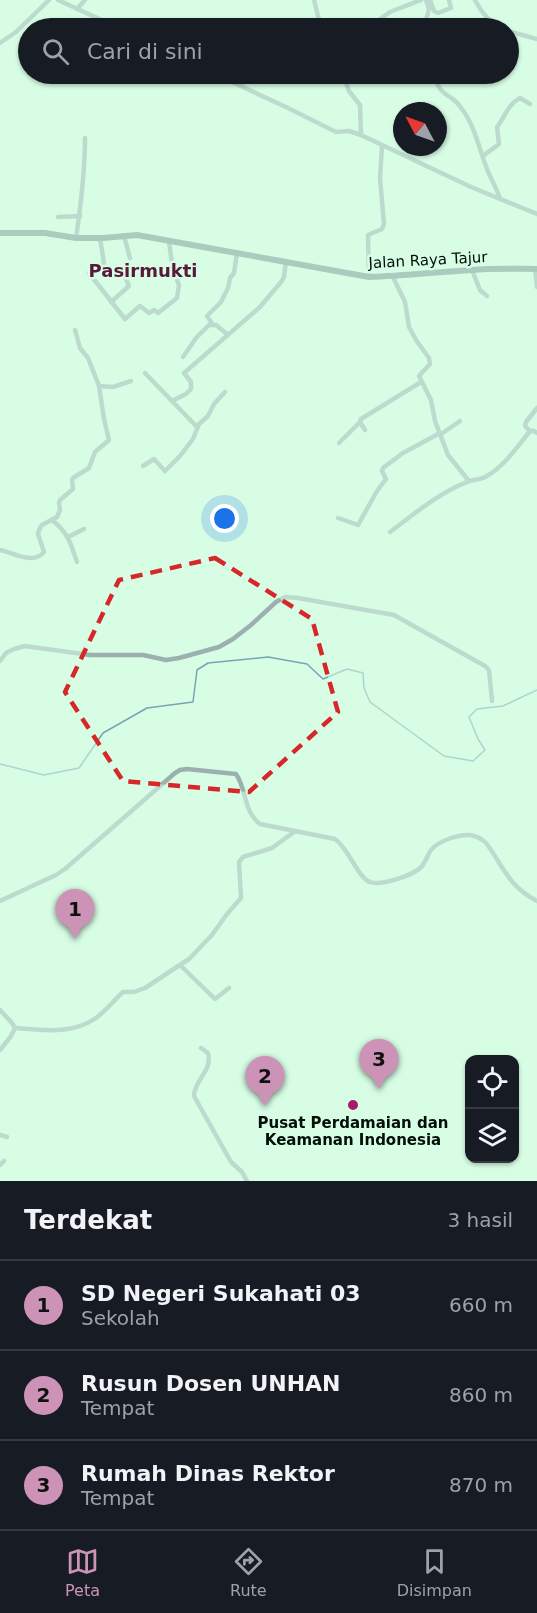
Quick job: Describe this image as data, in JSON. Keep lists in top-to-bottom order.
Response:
{
  "streets": {
    "main road": ["Jalan Raya Tajur"]
  },
  "districts": ["Pasirmukti"],
  "places": ["Pusat Perdamaian dan Keamanan Indonesia"],
  "north": "top left",
  "page": {
    "search": "Cari di sini",
    "pins": ["1", "3", "2"],
    "heading": ["Terdekat", "3 hasil"],
    "list": [
      {
        "mark": "1",
        "name": "SD Negeri Sukahati 03",
        "note": "Sekolah",
        "value": "660 m"
      },
      {
        "mark": "2",
        "name": "Rusun Dosen UNHAN",
        "note": "Tempat",
        "value": "860 m"
      },
      {
        "mark": "3",
        "name": "Rumah Dinas Rektor",
        "note": "Tempat",
        "value": "870 m"
      }
    ],
    "nav": ["Peta", "Rute", "Disimpan"]
  }
}
